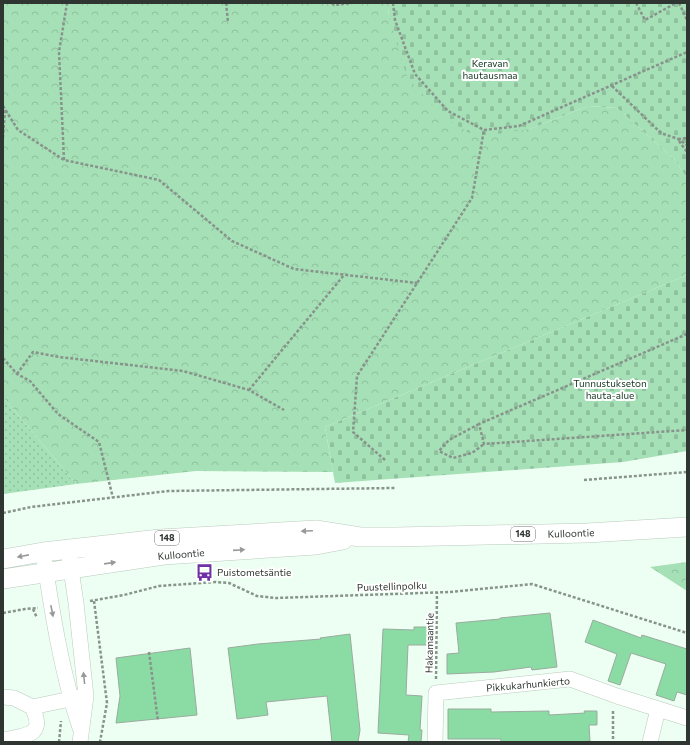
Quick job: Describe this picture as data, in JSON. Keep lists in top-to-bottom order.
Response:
{
  "streets": {
    "main road": ["Kulloontie", "148"],
    "street": ["Pikkukarhunkierto"],
    "path": ["Puustellinpolku", "Hakamaantie"]
  },
  "crossings": [
    ["Puustellinpolku", "Hakamaantie"],
    ["Hakamaantie", "Pikkukarhunkierto"]
  ],
  "parks": ["Keravan hautausmaa", "Tunnustukseton hauta-alue"],
  "places": {
    "bus stop": ["Puistometsäntie"]
  }
}
